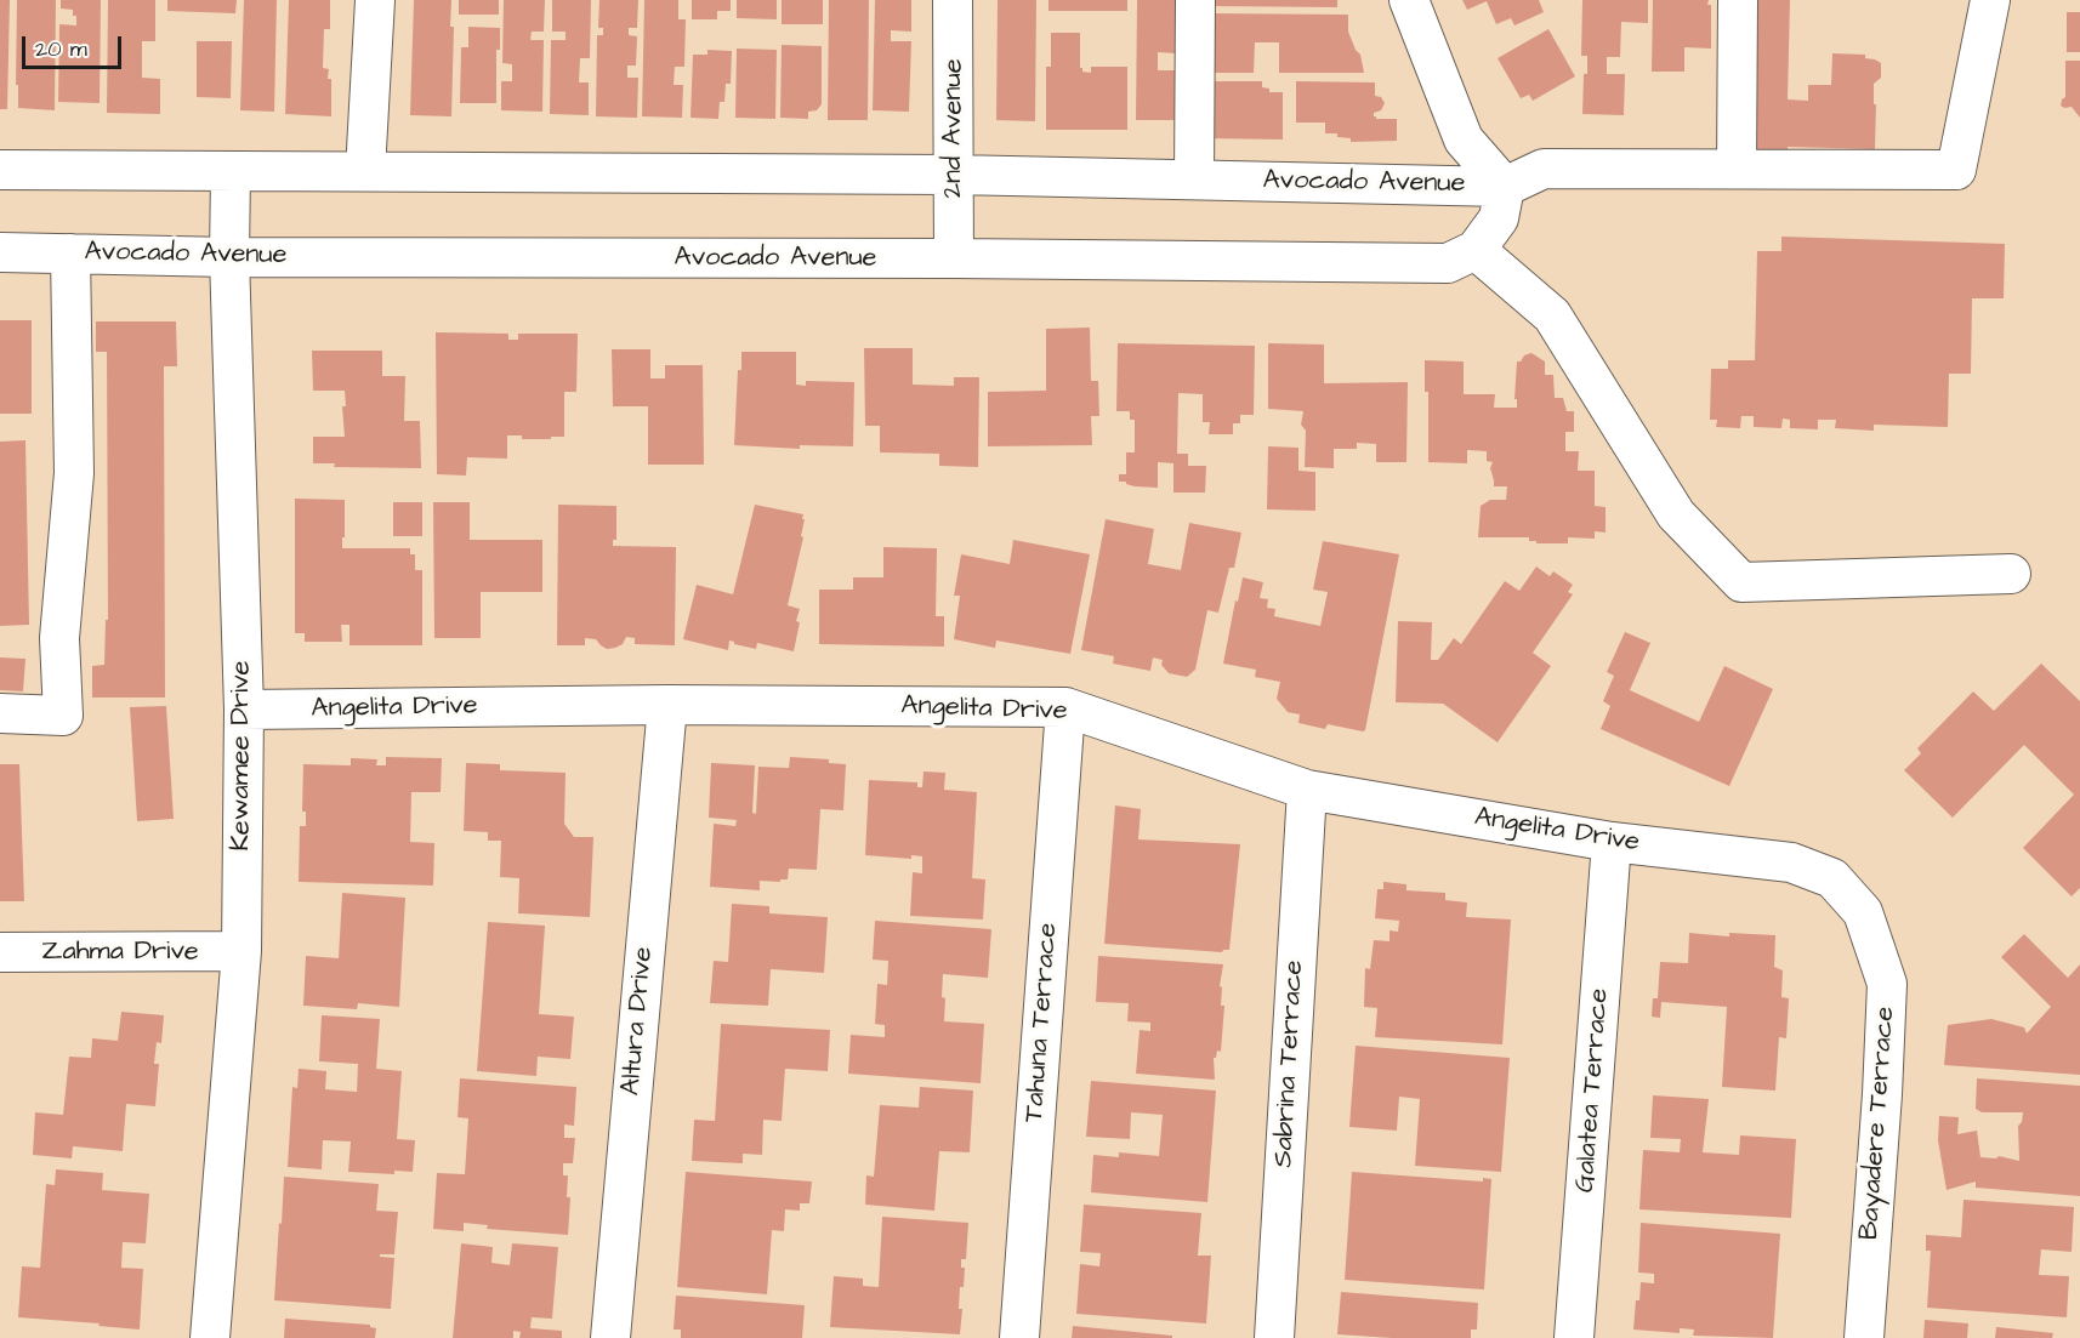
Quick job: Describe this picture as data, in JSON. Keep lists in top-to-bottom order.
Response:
{
  "streets": {
    "street": [
      "2nd Avenue",
      "Avocado Avenue",
      "Angelita Drive",
      "Kewamee Drive",
      "Zahma Drive",
      "Altura Drive",
      "Tahuna Terrace",
      "Sabrina Terrace",
      "Galatea Terrace",
      "Bayadere Terrace"
    ]
  },
  "crossings": [
    ["2nd Avenue", "Avocado Avenue"],
    ["Avocado Avenue", "Kewamee Drive"],
    ["Angelita Drive", "Kewamee Drive"],
    ["Angelita Drive", "Altura Drive"],
    ["Angelita Drive", "Tahuna Terrace"],
    ["Angelita Drive", "Sabrina Terrace"],
    ["Angelita Drive", "Galatea Terrace"],
    ["Angelita Drive", "Bayadere Terrace"],
    ["Kewamee Drive", "Zahma Drive"]
  ],
  "scale_bar": "20 m"
}
